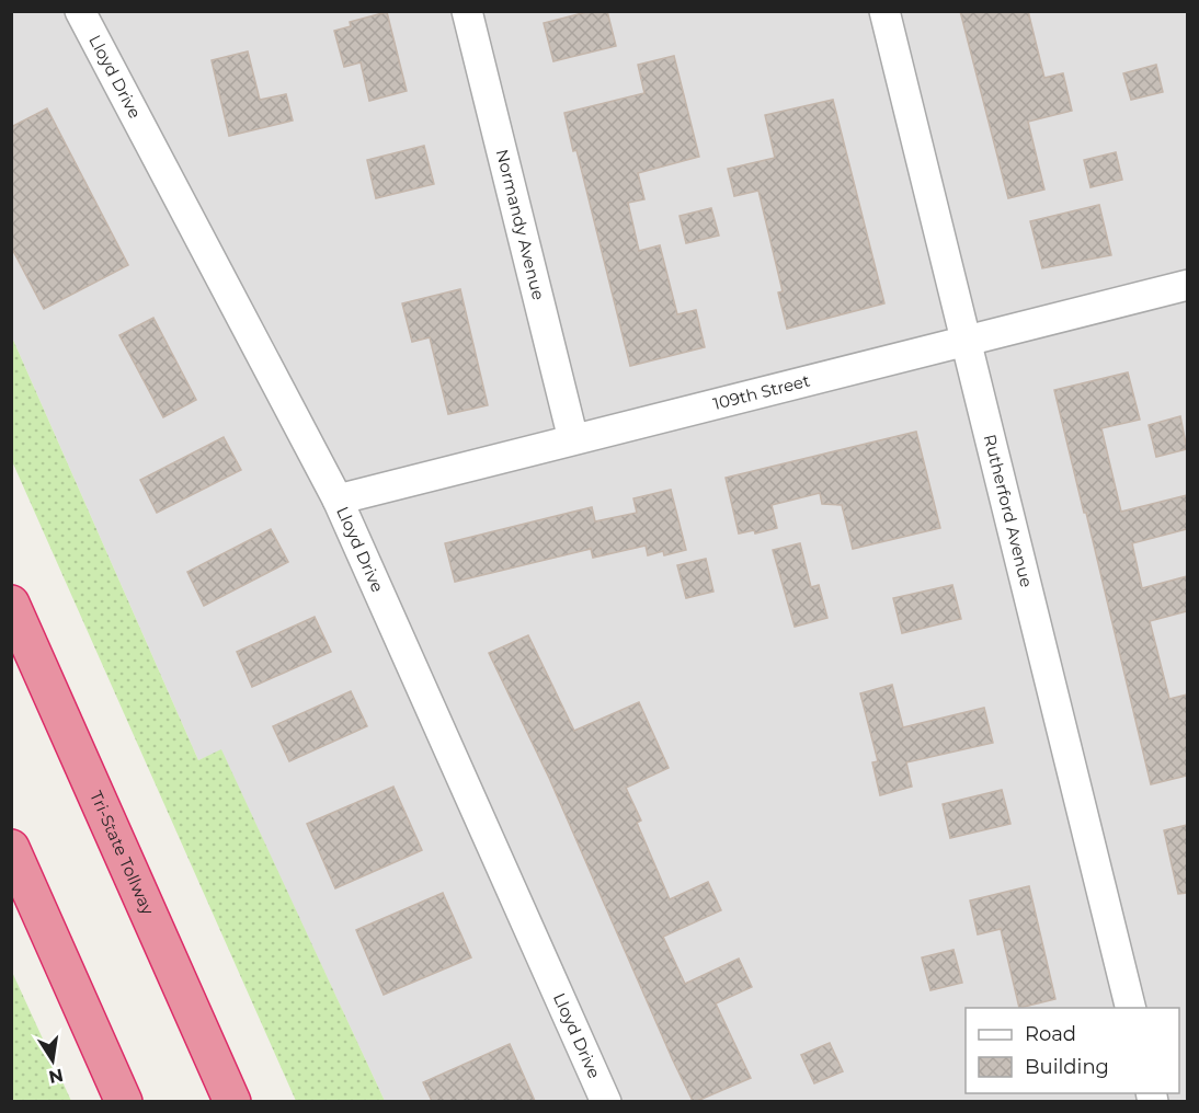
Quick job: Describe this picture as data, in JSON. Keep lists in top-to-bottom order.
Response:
{
  "streets": {
    "highway": ["Tri-State Tollway"],
    "street": [
      "Lloyd Drive",
      "Normandy Avenue",
      "109th Street",
      "Rutherford Avenue"
    ]
  },
  "crossings": [
    ["Lloyd Drive", "109th Street"],
    ["Normandy Avenue", "109th Street"],
    ["109th Street", "Rutherford Avenue"]
  ],
  "legend": ["Road", "Building"],
  "north": "bottom"
}
